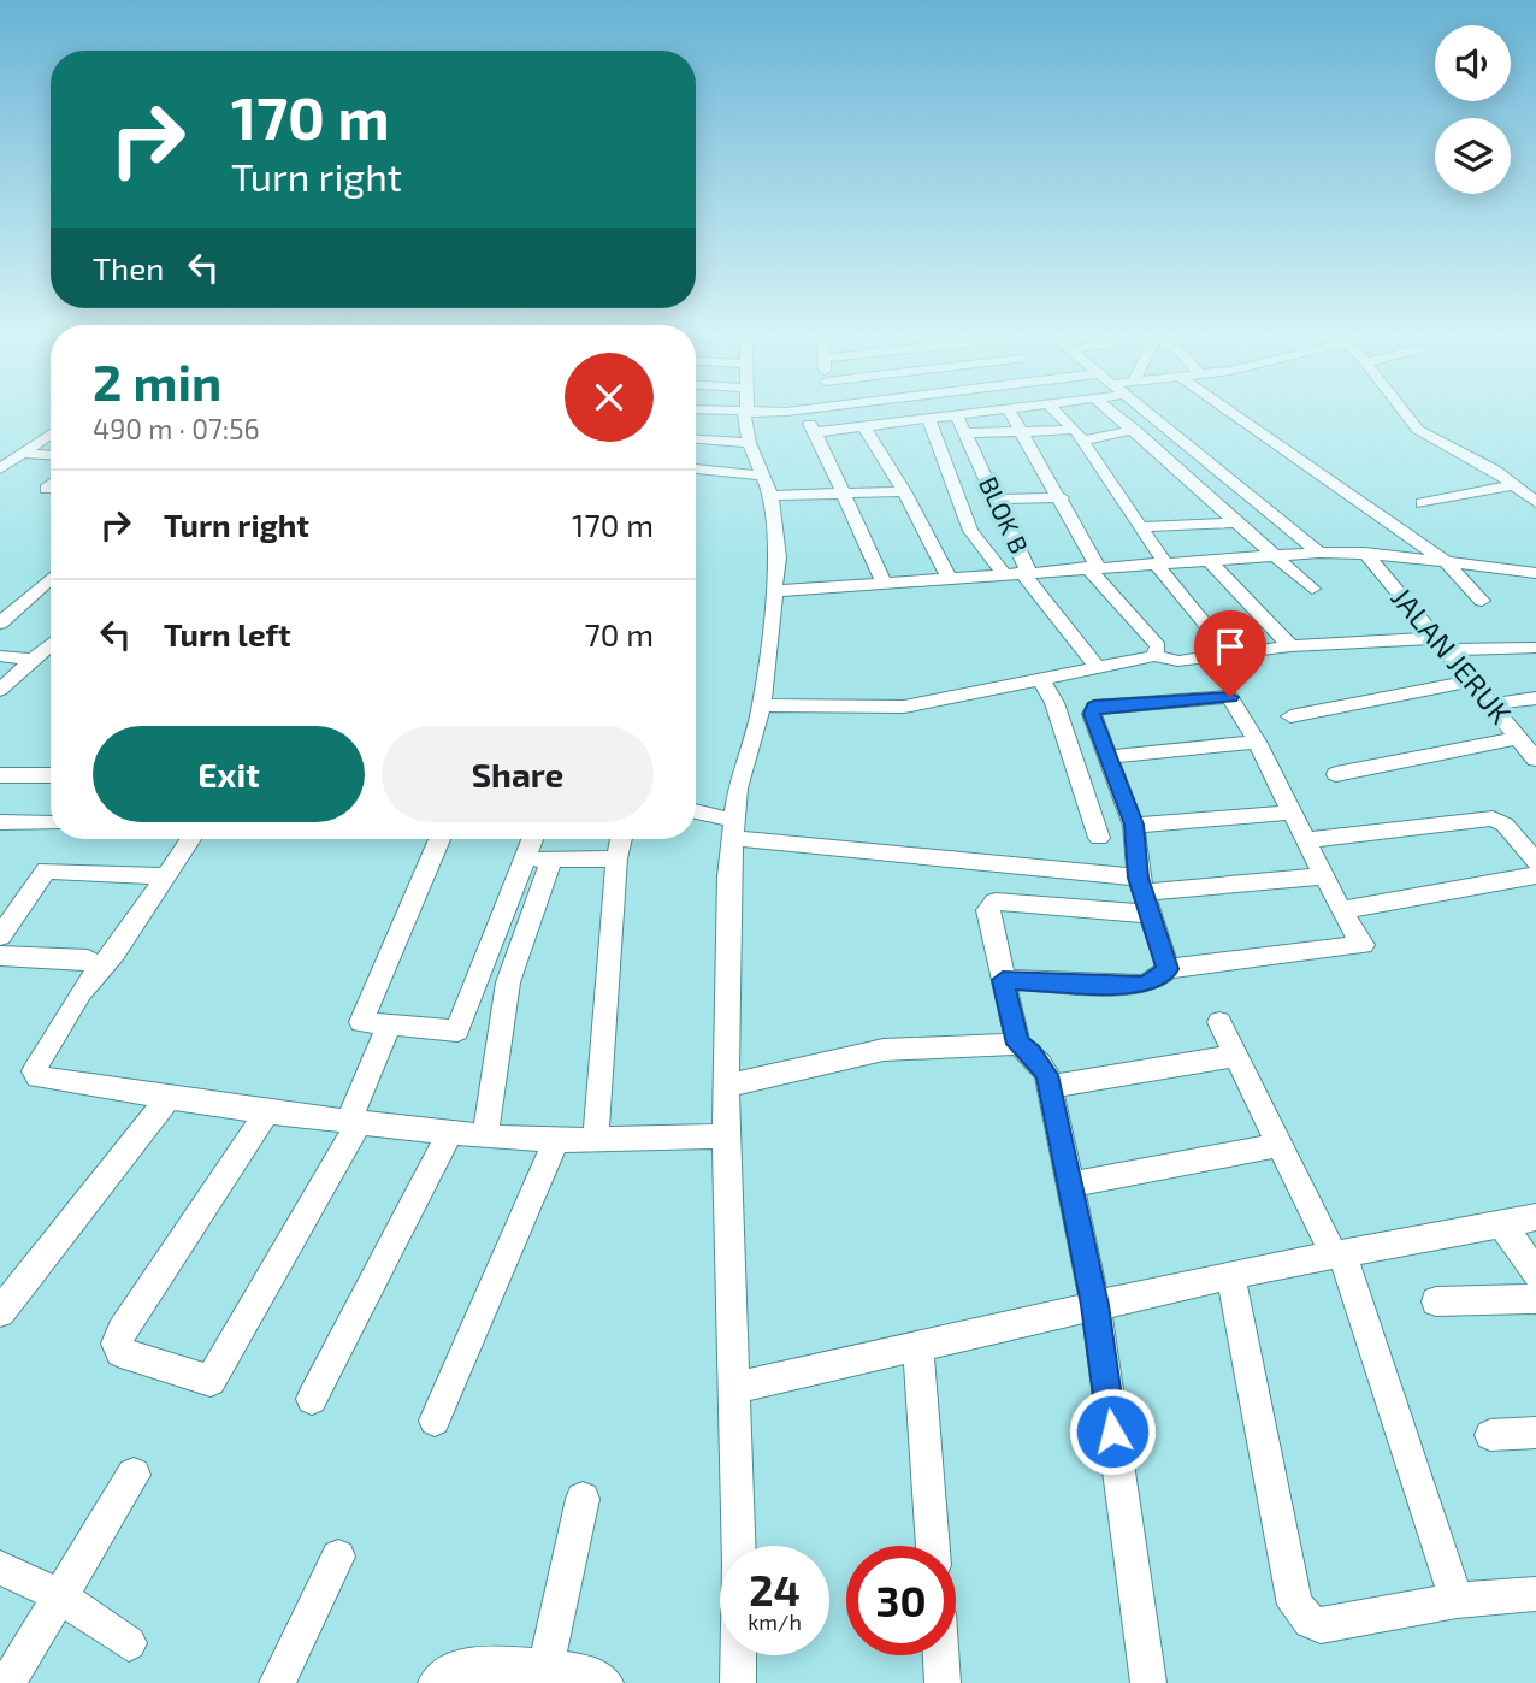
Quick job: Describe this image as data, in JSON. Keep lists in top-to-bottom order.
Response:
{
  "streets": {
    "street": ["BLOK B", "JALAN JERUK"]
  },
  "page": {
    "turn": ["170 m", "Turn right"],
    "then": "Then",
    "heading": ["2 min", "490 m · 07:56"],
    "list": [
      {
        "name": "Turn right",
        "value": "170 m"
      },
      {
        "name": "Turn left",
        "value": "70 m"
      }
    ],
    "buttons": ["Exit", "Share"],
    "speed": "24 km/h",
    "limit": "30"
  }
}
